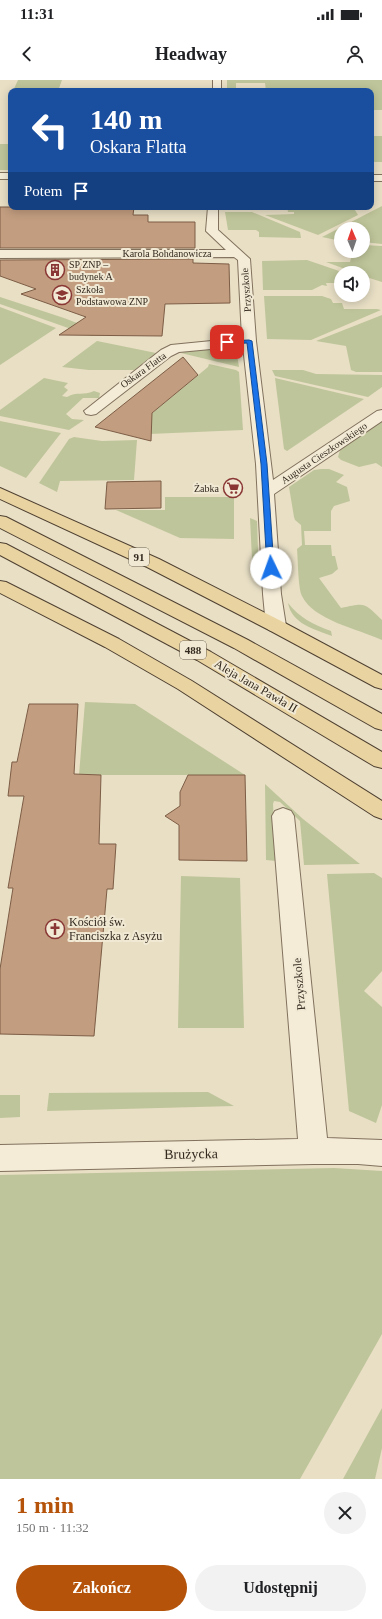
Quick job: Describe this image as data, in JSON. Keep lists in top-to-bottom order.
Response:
{
  "streets": {
    "main road": ["91", "488", "Aleja Jana Pawła II"],
    "street": [
      "Karola Bohdanowicza",
      "Przyszkole",
      "Oskara Flatta",
      "Augusta Cieszkowskiego",
      "Brużycka"
    ]
  },
  "crossings": [
    ["Karola Bohdanowicza", "Przyszkole"],
    ["Przyszkole", "Oskara Flatta"],
    ["Przyszkole", "Augusta Cieszkowskiego"],
    ["Przyszkole", "91"],
    ["Przyszkole", "Brużycka"]
  ],
  "places": {
    "building": ["SP ZNP – budynek A"],
    "school or university": ["Szkoła Podstawowa ZNP"],
    "supermarket": ["Żabka"],
    "church": ["Kościół św. Franciszka z Asyżu"]
  },
  "north": "top",
  "page": {
    "status": "11:31",
    "header": "Headway",
    "turn": ["140 m", "Oskara Flatta"],
    "then": "Potem",
    "heading": ["1 min", "150 m · 11:32"],
    "buttons": ["Zakończ", "Udostępnij"]
  }
}
